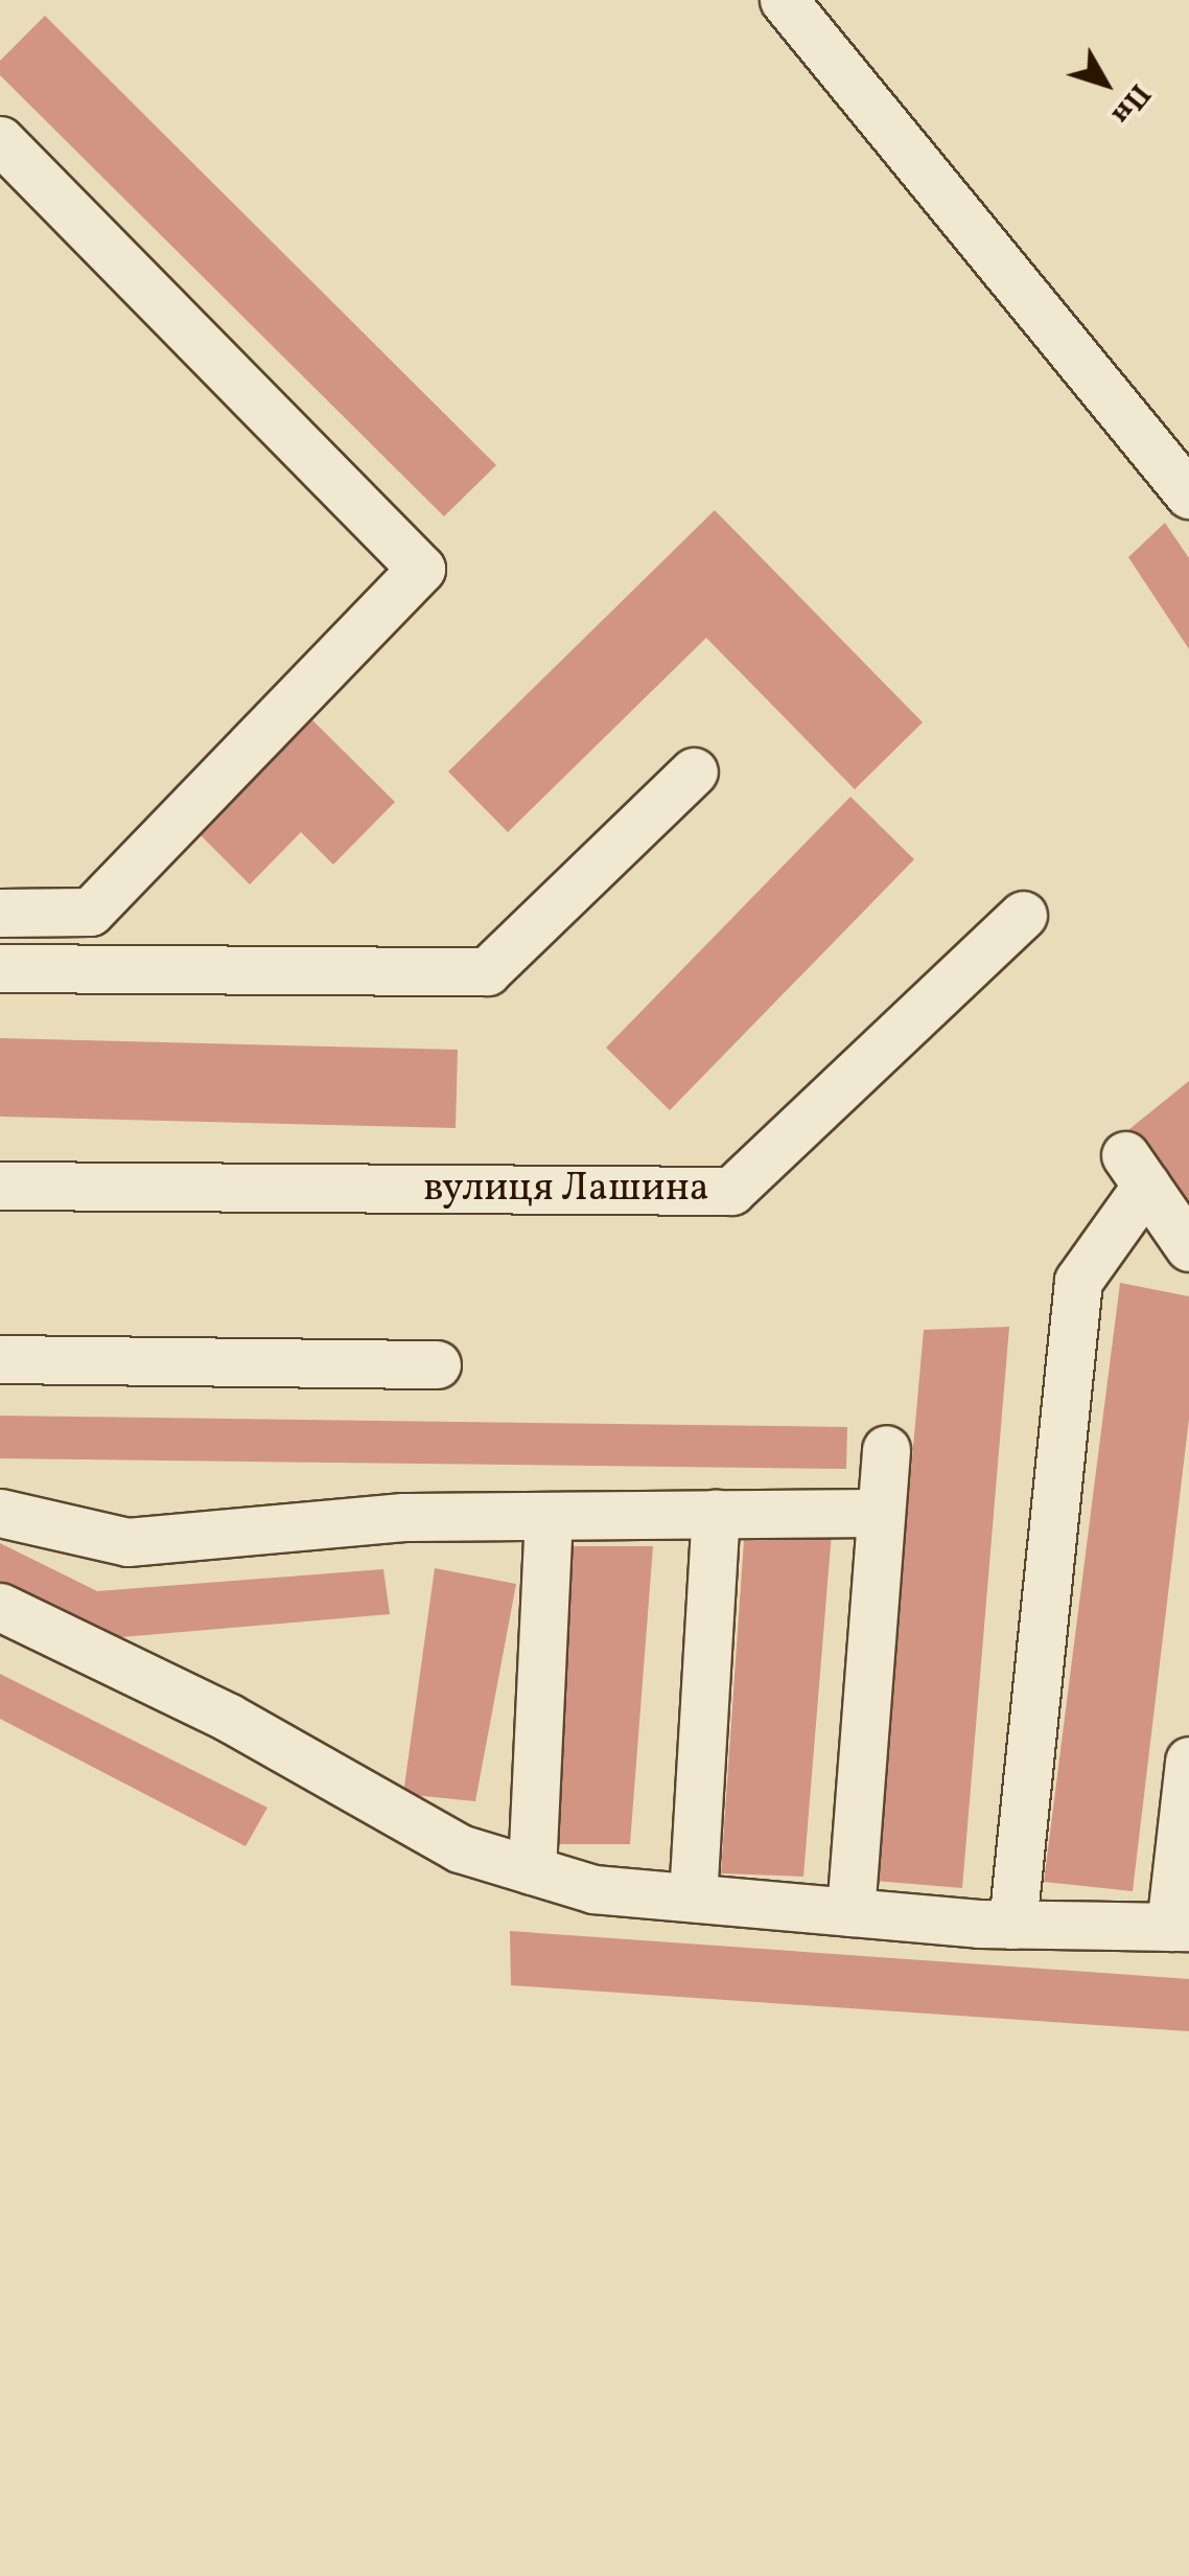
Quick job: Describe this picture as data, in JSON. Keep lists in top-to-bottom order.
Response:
{
  "streets": {
    "street": ["вулиця Лашина"]
  },
  "north": "bottom right"
}
